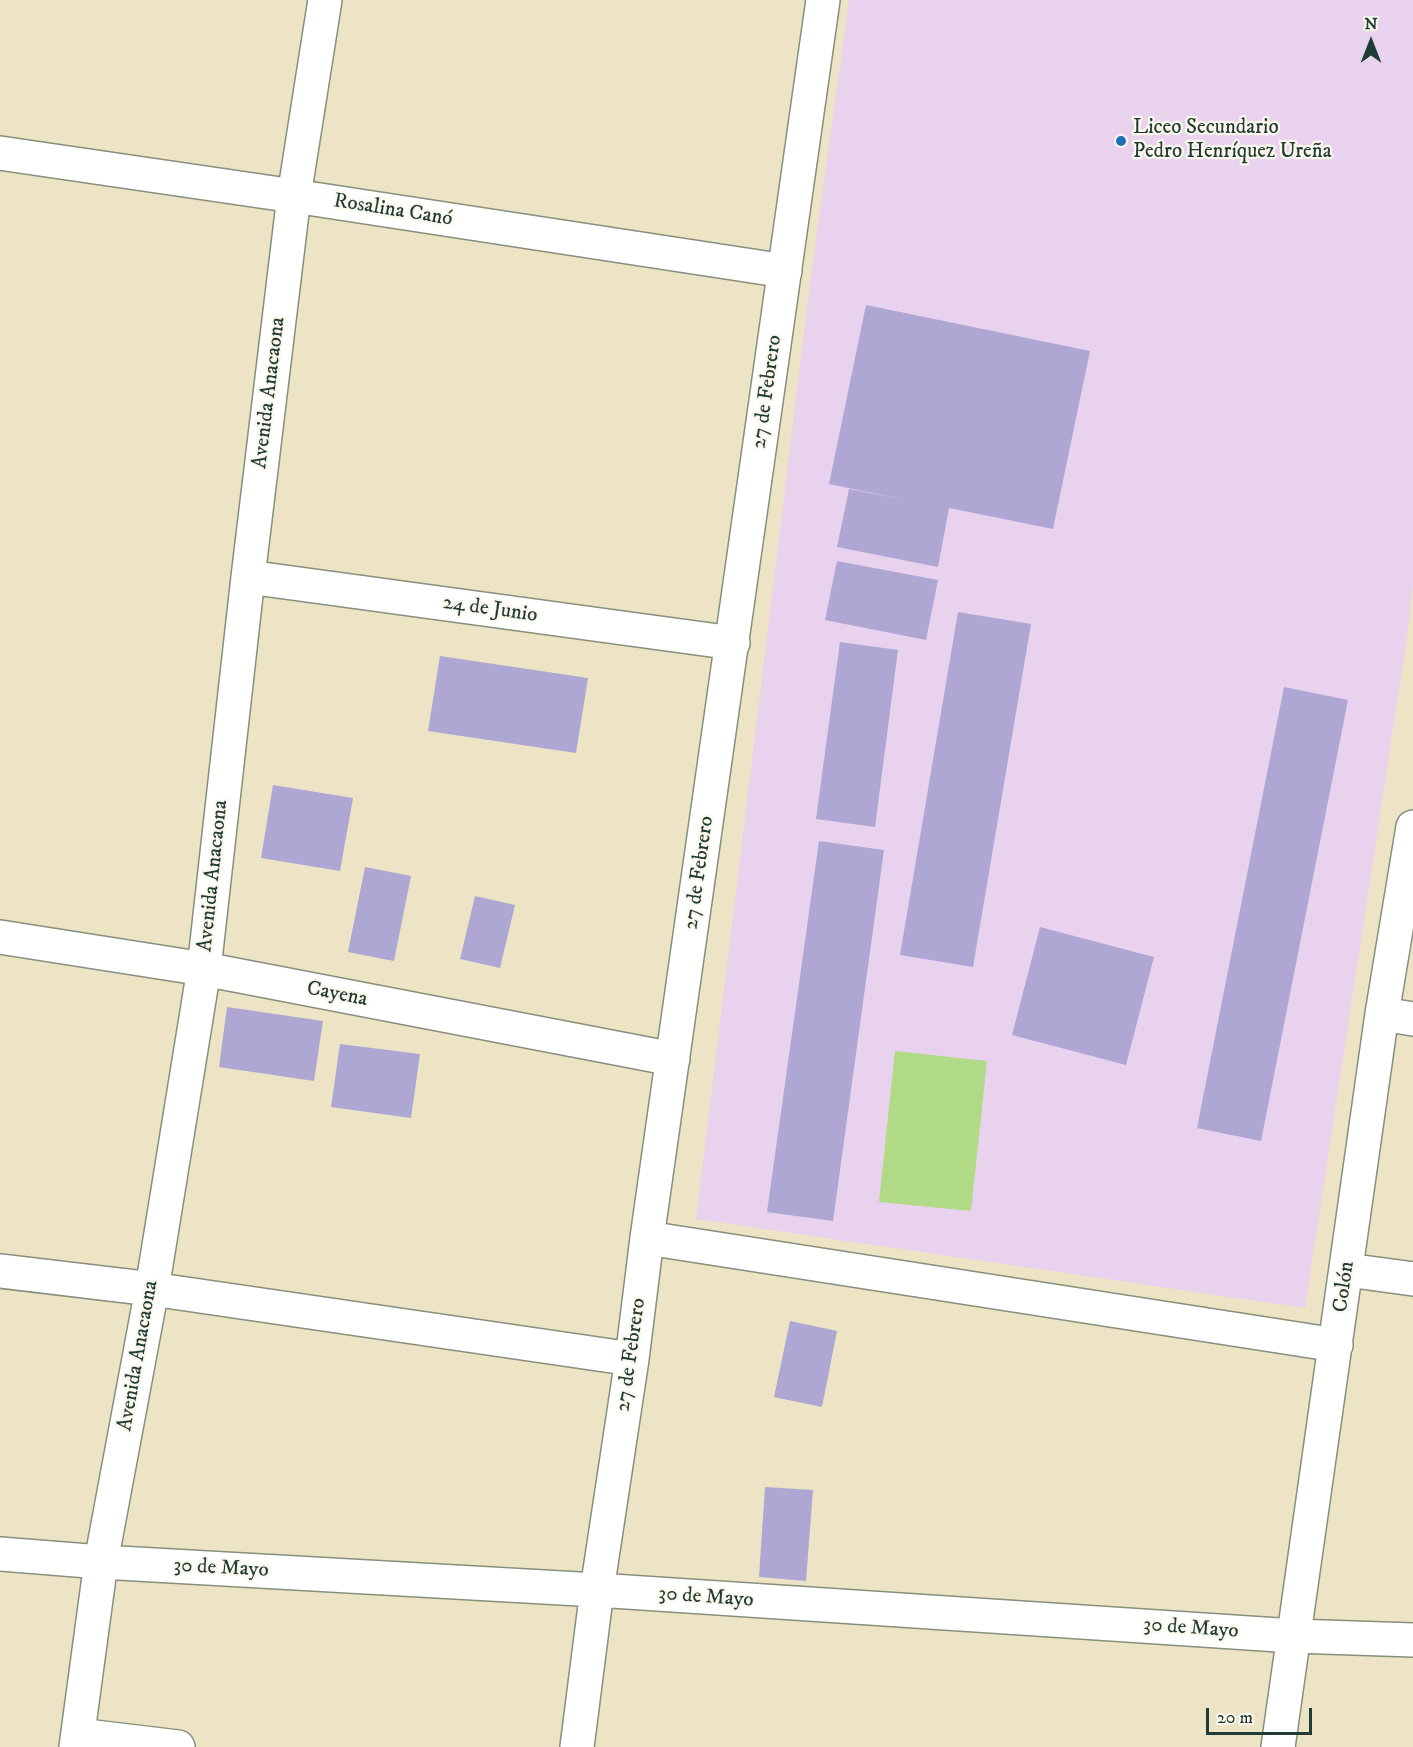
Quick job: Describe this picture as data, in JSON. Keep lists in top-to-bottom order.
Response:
{
  "streets": {
    "street": [
      "Rosalina Canó",
      "27 de Febrero",
      "Avenida Anacaona",
      "24 de Junio",
      "Cayena",
      "Colón",
      "30 de Mayo"
    ]
  },
  "crossings": [
    ["Rosalina Canó", "27 de Febrero"],
    ["Rosalina Canó", "Avenida Anacaona"],
    ["27 de Febrero", "24 de Junio"],
    ["27 de Febrero", "Cayena"],
    ["27 de Febrero", "30 de Mayo"],
    ["Avenida Anacaona", "24 de Junio"],
    ["Avenida Anacaona", "Cayena"],
    ["Avenida Anacaona", "30 de Mayo"],
    ["Colón", "30 de Mayo"]
  ],
  "places": ["Liceo Secundario Pedro Henríquez Ureña"],
  "scale_bar": "20 m",
  "north": "top"
}
